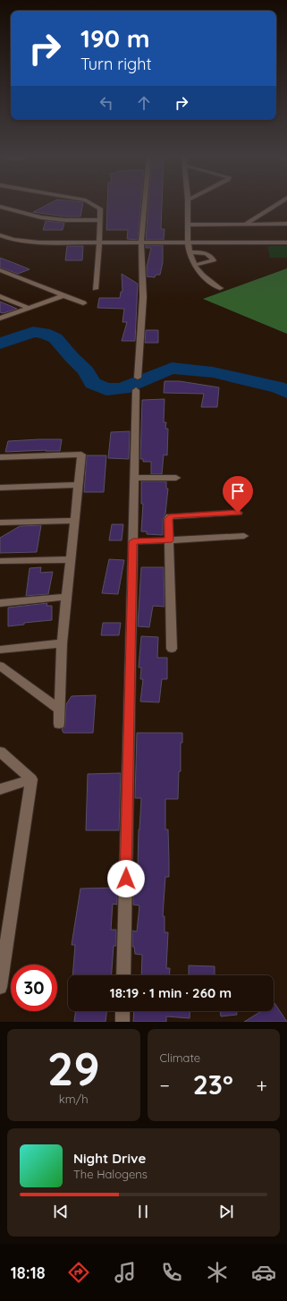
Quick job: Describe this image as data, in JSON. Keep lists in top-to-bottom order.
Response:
{
  "page": {
    "turn": ["190 m", "Turn right"],
    "limit": "30",
    "trip": "18:19 · 1 min · 260 m",
    "tile": [
      ["29", "km/h"],
      "Climate"
    ],
    "heat": ["−", "23°", "+"],
    "song": ["Night Drive", "The Halogens"],
    "tabs": "18:18"
  }
}
